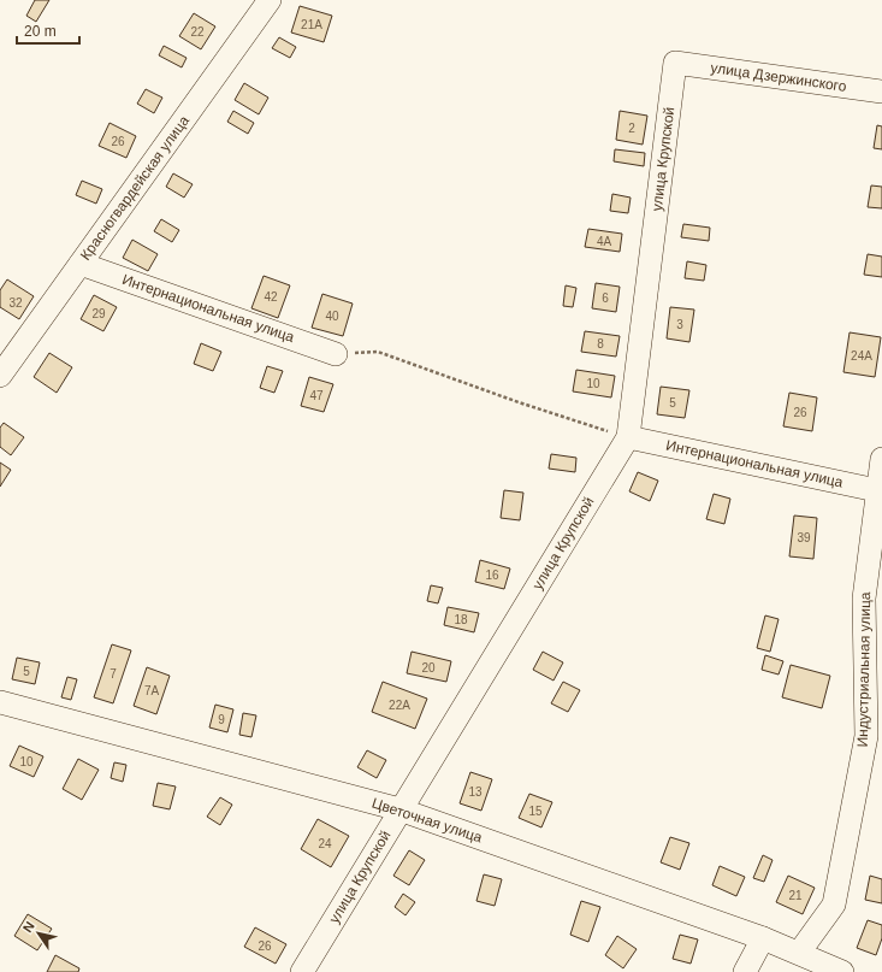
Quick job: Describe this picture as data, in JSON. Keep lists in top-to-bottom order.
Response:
{
  "streets": {
    "street": [
      "улица Дзержинского",
      "улица Крупской",
      "Красногвардейская улица",
      "Интернациональная улица",
      "Индустриальная улица",
      "Цветочная улица"
    ]
  },
  "crossings": [
    ["улица Дзержинского", "улица Крупской"],
    ["улица Крупской", "Интернациональная улица"],
    ["улица Крупской", "Цветочная улица"],
    ["Красногвардейская улица", "Интернациональная улица"],
    ["Интернациональная улица", "Индустриальная улица"],
    ["Индустриальная улица", "Цветочная улица"]
  ],
  "house_numbers": [
    "21А",
    "22",
    "2",
    "26",
    "4А",
    "42",
    "6",
    "32",
    "29",
    "40",
    "3",
    "8",
    "24А",
    "10",
    "47",
    "5",
    "26",
    "39",
    "16",
    "18",
    "20",
    "5",
    "7",
    "7А",
    "22А",
    "9",
    "10",
    "13",
    "15",
    "24",
    "21",
    "26"
  ],
  "scale_bar": "20 m",
  "north": "top left"
}
